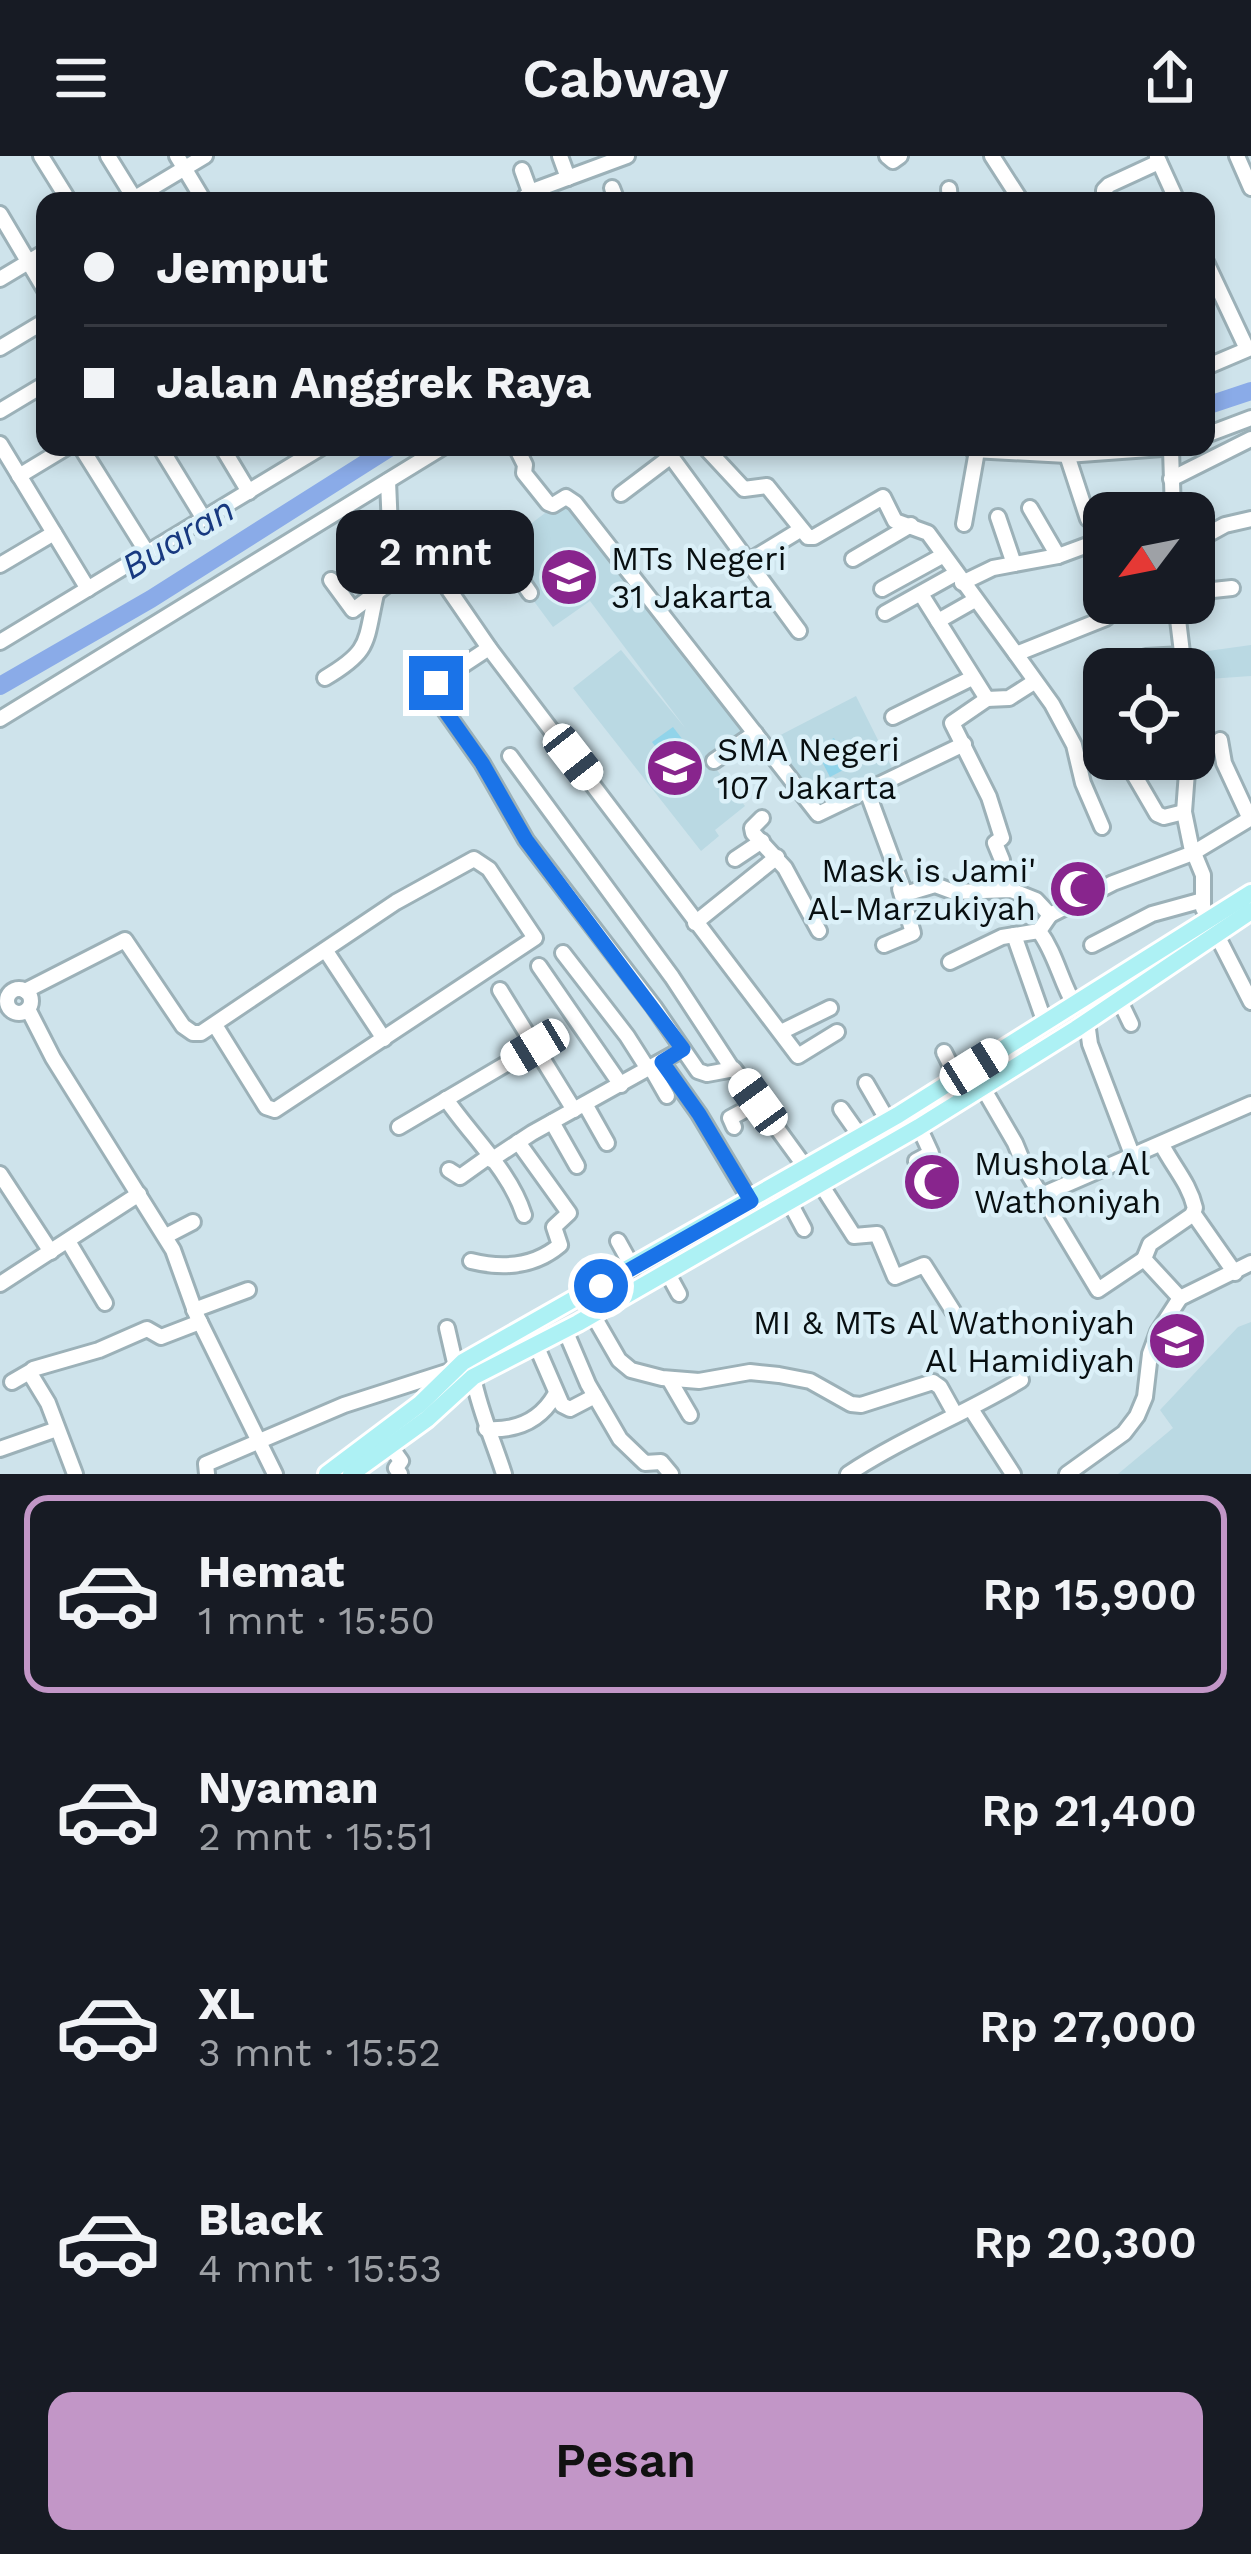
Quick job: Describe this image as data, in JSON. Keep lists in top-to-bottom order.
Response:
{
  "water": ["Buaran"],
  "places": {
    "school or university": ["MTs Negeri 31 Jakarta", "SMA Negeri 107 Jakarta", "MI & MTs Al Wathoniyah Al Hamidiyah"],
    "mosque": ["Mask is Jami' Al-Marzukiyah", "Mushola Al Wathoniyah"]
  },
  "north": "bottom left",
  "page": {
    "header": "Cabway",
    "banner": ["Jemput", "Jalan Anggrek Raya"],
    "bubble": "2 mnt",
    "list": [
      {
        "name": "Hemat",
        "note": "1 mnt · 15:50",
        "value": "Rp 15,900"
      },
      {
        "name": "Nyaman",
        "note": "2 mnt · 15:51",
        "value": "Rp 21,400"
      },
      {
        "name": "XL",
        "note": "3 mnt · 15:52",
        "value": "Rp 27,000"
      },
      {
        "name": "Black",
        "note": "4 mnt · 15:53",
        "value": "Rp 20,300"
      }
    ],
    "buttons": "Pesan"
  }
}
